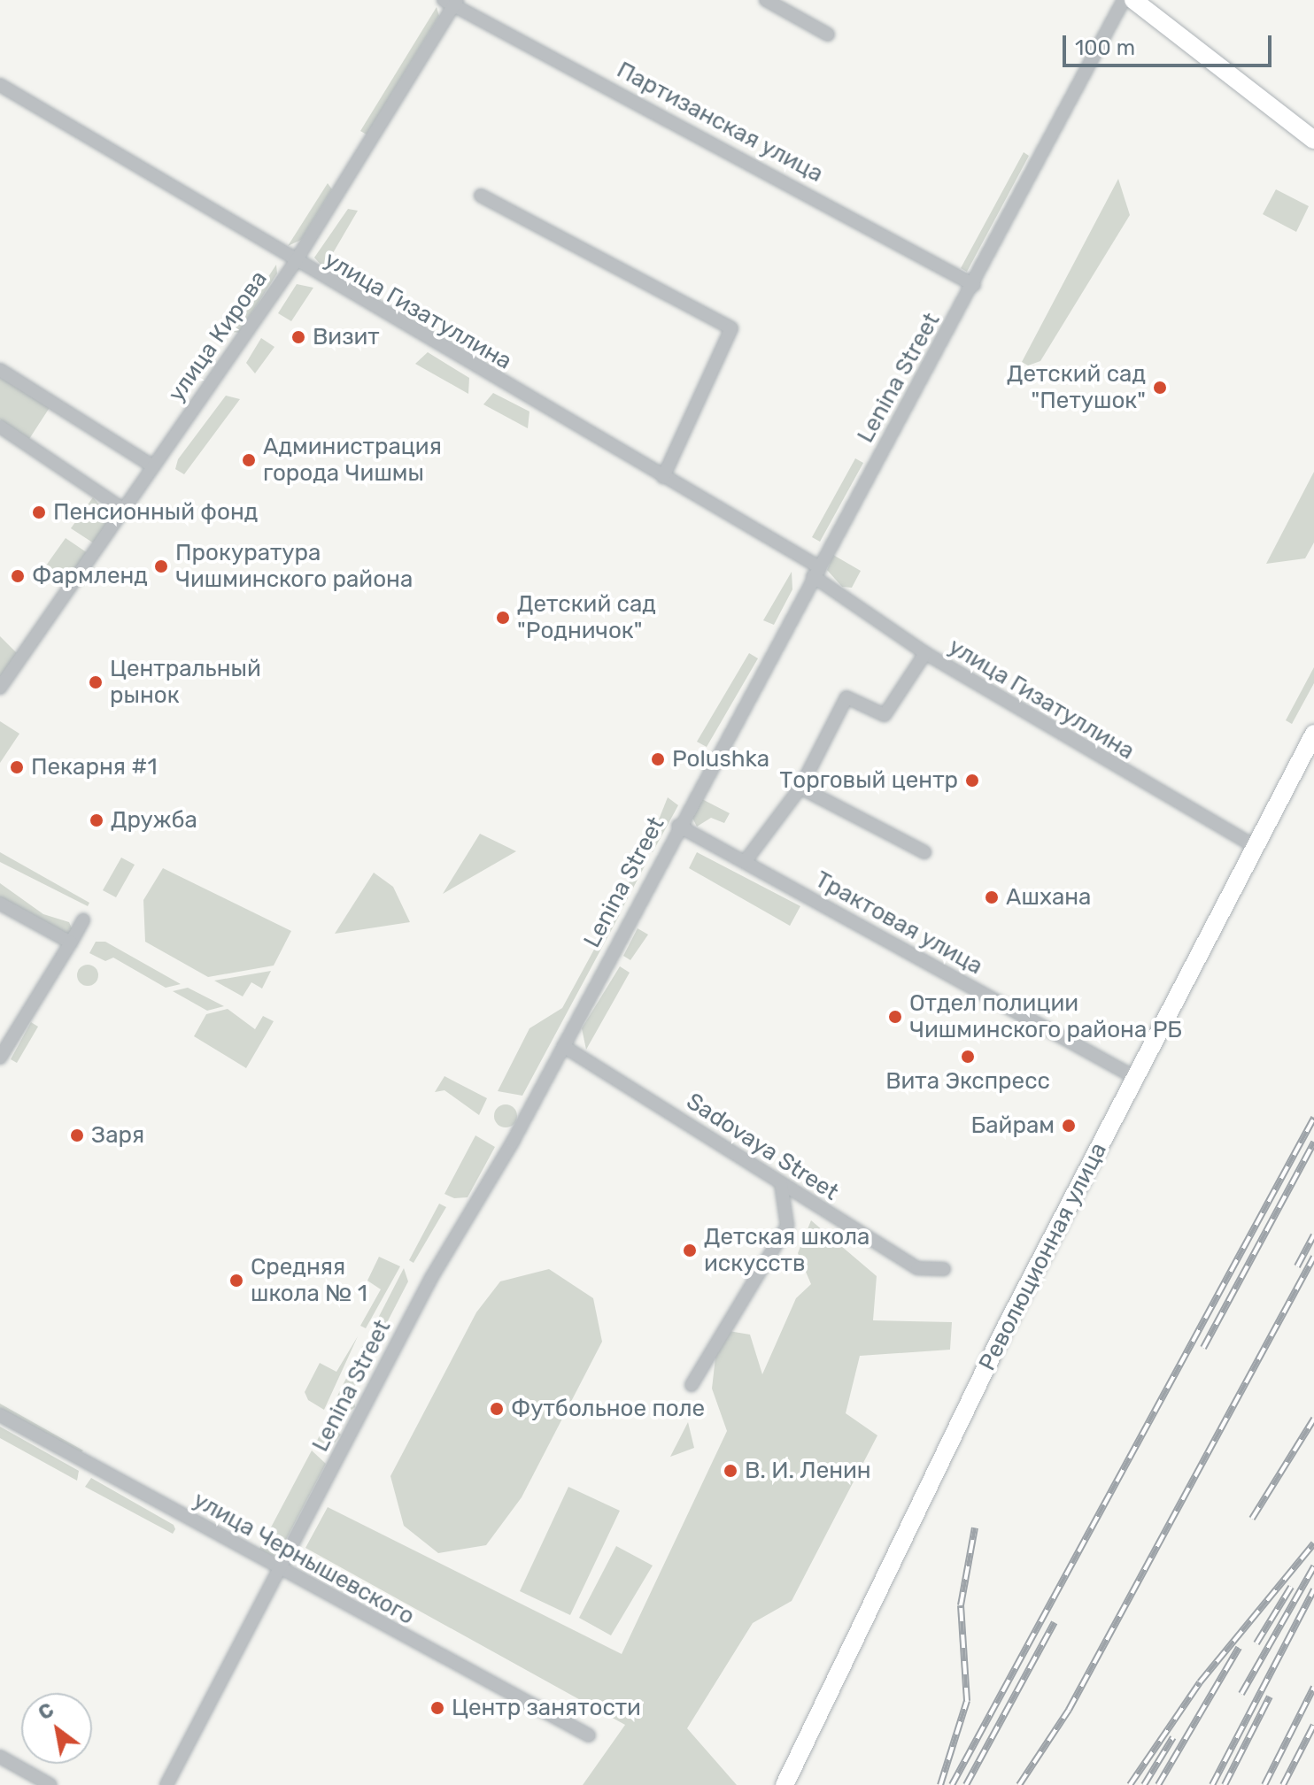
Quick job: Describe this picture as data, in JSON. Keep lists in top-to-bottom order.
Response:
{
  "streets": {
    "main road": ["Революционная улица"],
    "street": [
      "Партизанская улица",
      "улица Гизатуллина",
      "улица Кирова",
      "Lenina Street",
      "Трактовая улица",
      "Sadovaya Street",
      "улица Чернышевского"
    ]
  },
  "crossings": [
    ["Партизанская улица", "улица Кирова"],
    ["Партизанская улица", "Lenina Street"],
    ["улица Гизатуллина", "улица Кирова"],
    ["улица Гизатуллина", "Lenina Street"],
    ["улица Гизатуллина", "Революционная улица"],
    ["Lenina Street", "Трактовая улица"],
    ["Lenina Street", "Sadovaya Street"],
    ["Lenina Street", "улица Чернышевского"],
    ["Трактовая улица", "Революционная улица"]
  ],
  "places": [
    "Визит",
    "Детский сад \"Петушок\"",
    "Администрация города Чишмы",
    "Пенсионный фонд",
    "Прокуратура Чишминского района",
    "Фармленд",
    "Детский сад \"Родничок\"",
    "Центральный рынок",
    "Polushka",
    "Пекарня #1",
    "Торговый центр",
    "Дружба",
    "Ашхана",
    "Отдел полиции Чишминского района РБ",
    "Вита Экспресс",
    "Байрам",
    "Заря",
    "Детская школа искусств",
    "Средняя школа № 1",
    "Футбольное поле",
    "В. И. Ленин",
    "Центр занятости"
  ],
  "scale_bar": "100 m",
  "north": "top left"
}
